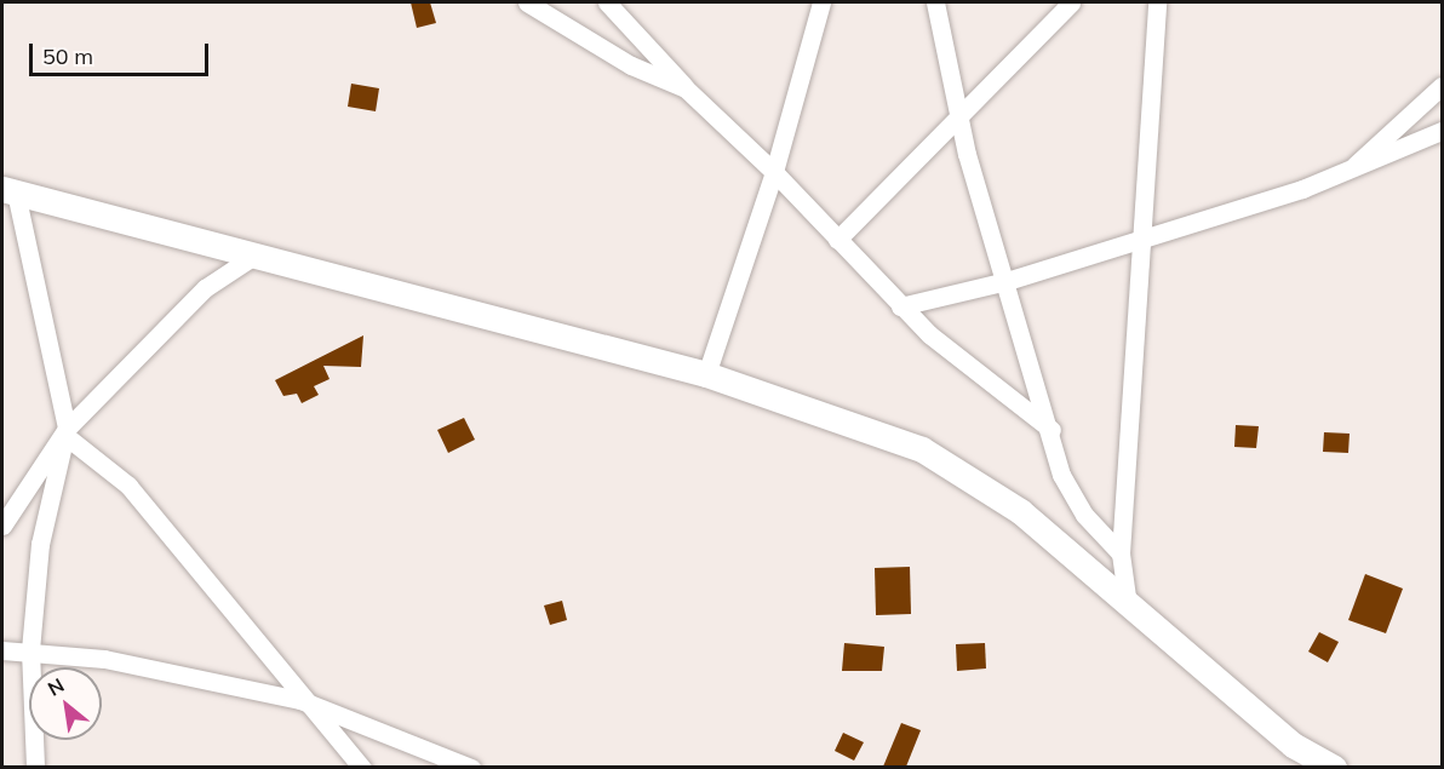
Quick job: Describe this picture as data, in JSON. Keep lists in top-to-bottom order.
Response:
{
  "scale_bar": "50 m",
  "north": "top left"
}
